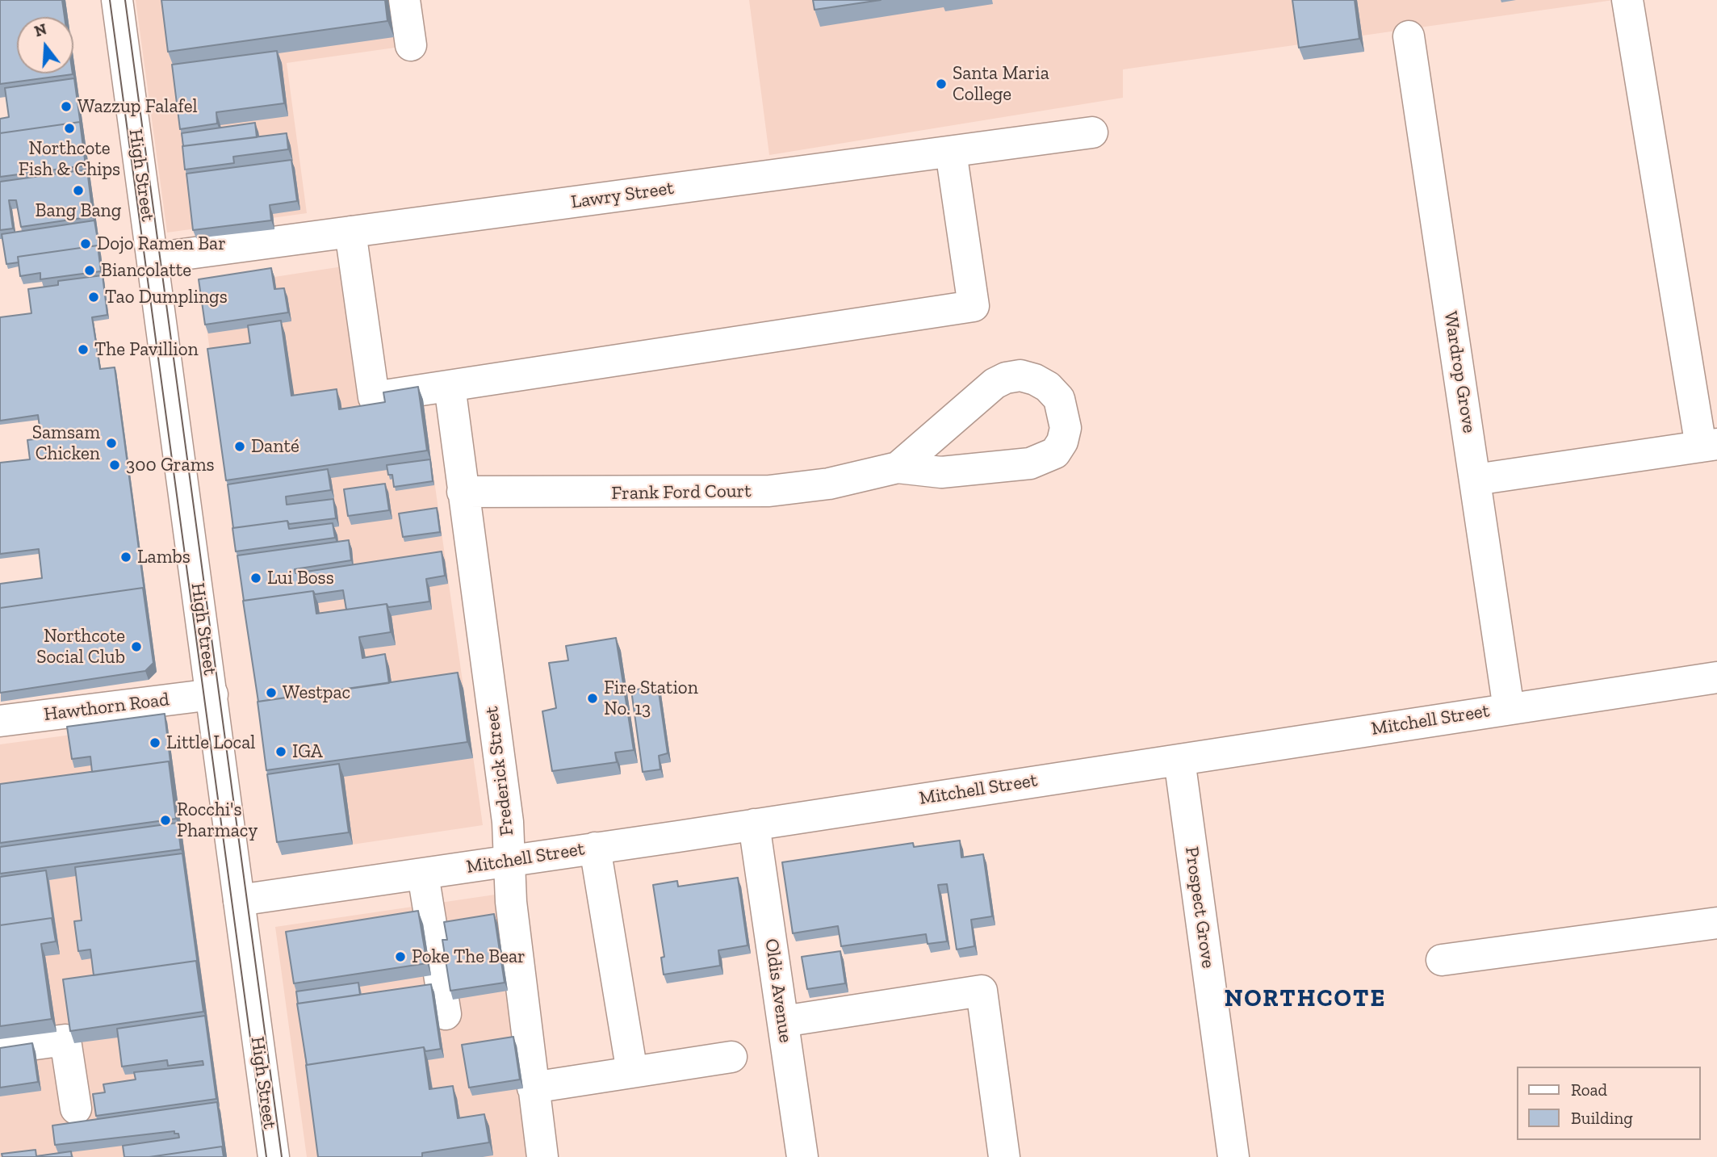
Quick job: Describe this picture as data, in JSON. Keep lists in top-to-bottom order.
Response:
{
  "streets": {
    "street": [
      "High Street",
      "Lawry Street",
      "Wardrop Grove",
      "Frank Ford Court",
      "Hawthorn Road",
      "Mitchell Street",
      "Frederick Street",
      "Prospect Grove",
      "Oldis Avenue"
    ]
  },
  "crossings": [
    ["High Street", "Lawry Street"],
    ["High Street", "Hawthorn Road"],
    ["High Street", "Mitchell Street"],
    ["Wardrop Grove", "Mitchell Street"],
    ["Frank Ford Court", "Frederick Street"],
    ["Mitchell Street", "Frederick Street"],
    ["Mitchell Street", "Prospect Grove"],
    ["Mitchell Street", "Oldis Avenue"]
  ],
  "districts": ["NORTHCOTE"],
  "places": [
    "Santa Maria College",
    "Wazzup Falafel",
    "Northcote Fish & Chips",
    "Bang Bang",
    "Dojo Ramen Bar",
    "Biancolatte",
    "Tao Dumplings",
    "The Pavillion",
    "Samsam Chicken",
    "Danté",
    "300 Grams",
    "Lambs",
    "Lui Boss",
    "Northcote Social Club",
    "Westpac",
    "Fire Station No. 13",
    "Little Local",
    "IGA",
    "Rocchi's Pharmacy",
    "Poke The Bear"
  ],
  "legend": ["Road", "Building"],
  "north": "top"
}
